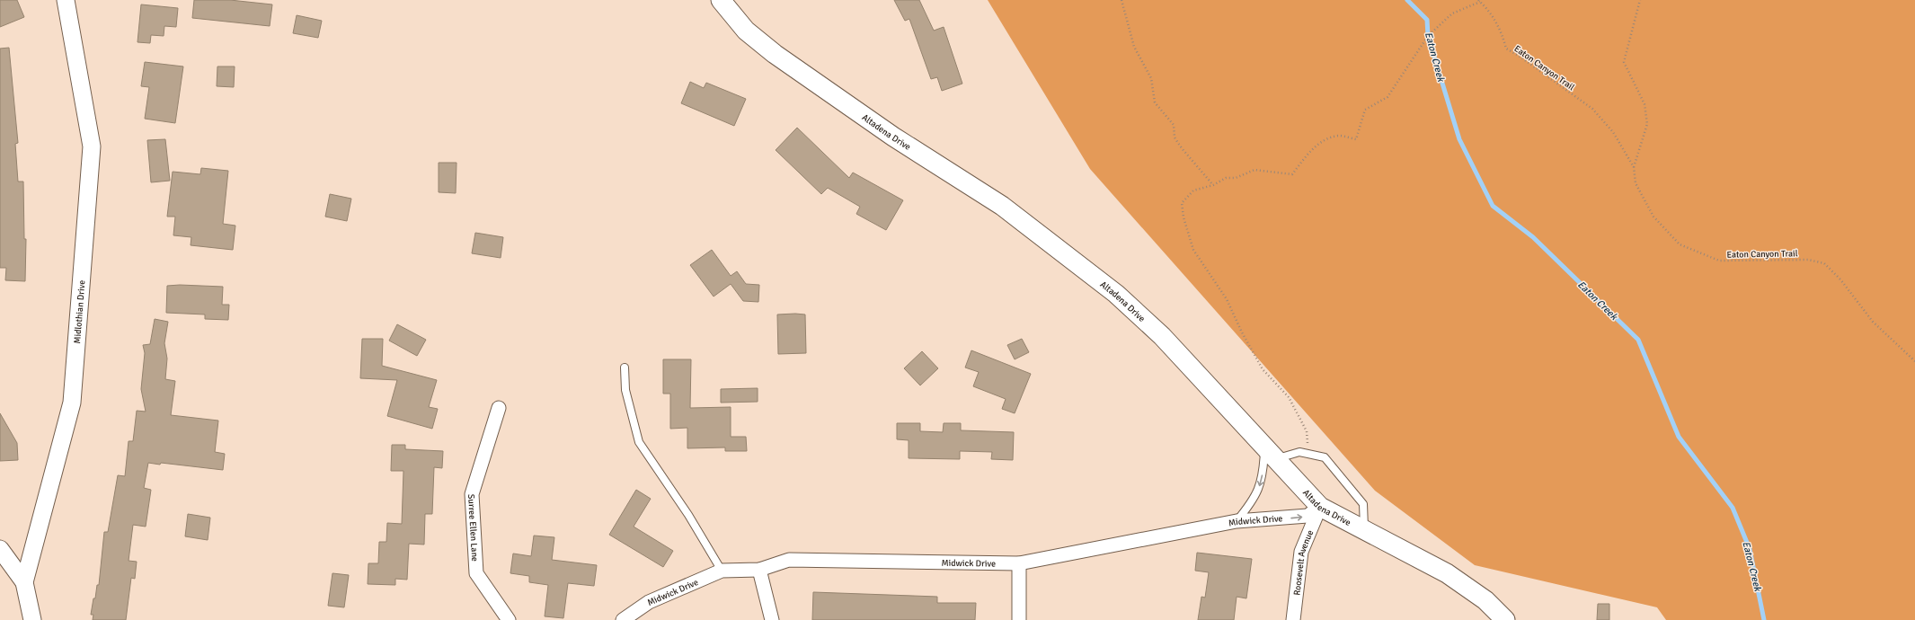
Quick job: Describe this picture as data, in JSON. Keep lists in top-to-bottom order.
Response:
{
  "streets": {
    "main road": ["Altadena Drive"],
    "street": [
      "Midlothian Drive",
      "Midwick Drive",
      "Surree Ellen Lane",
      "Roosevelt Avenue"
    ],
    "path": ["Eaton Canyon Trail"]
  },
  "crossings": [
    ["Altadena Drive", "Midwick Drive"],
    ["Altadena Drive", "Roosevelt Avenue"],
    ["Midwick Drive", "Roosevelt Avenue"]
  ],
  "water": ["Eaton Creek"]
}
